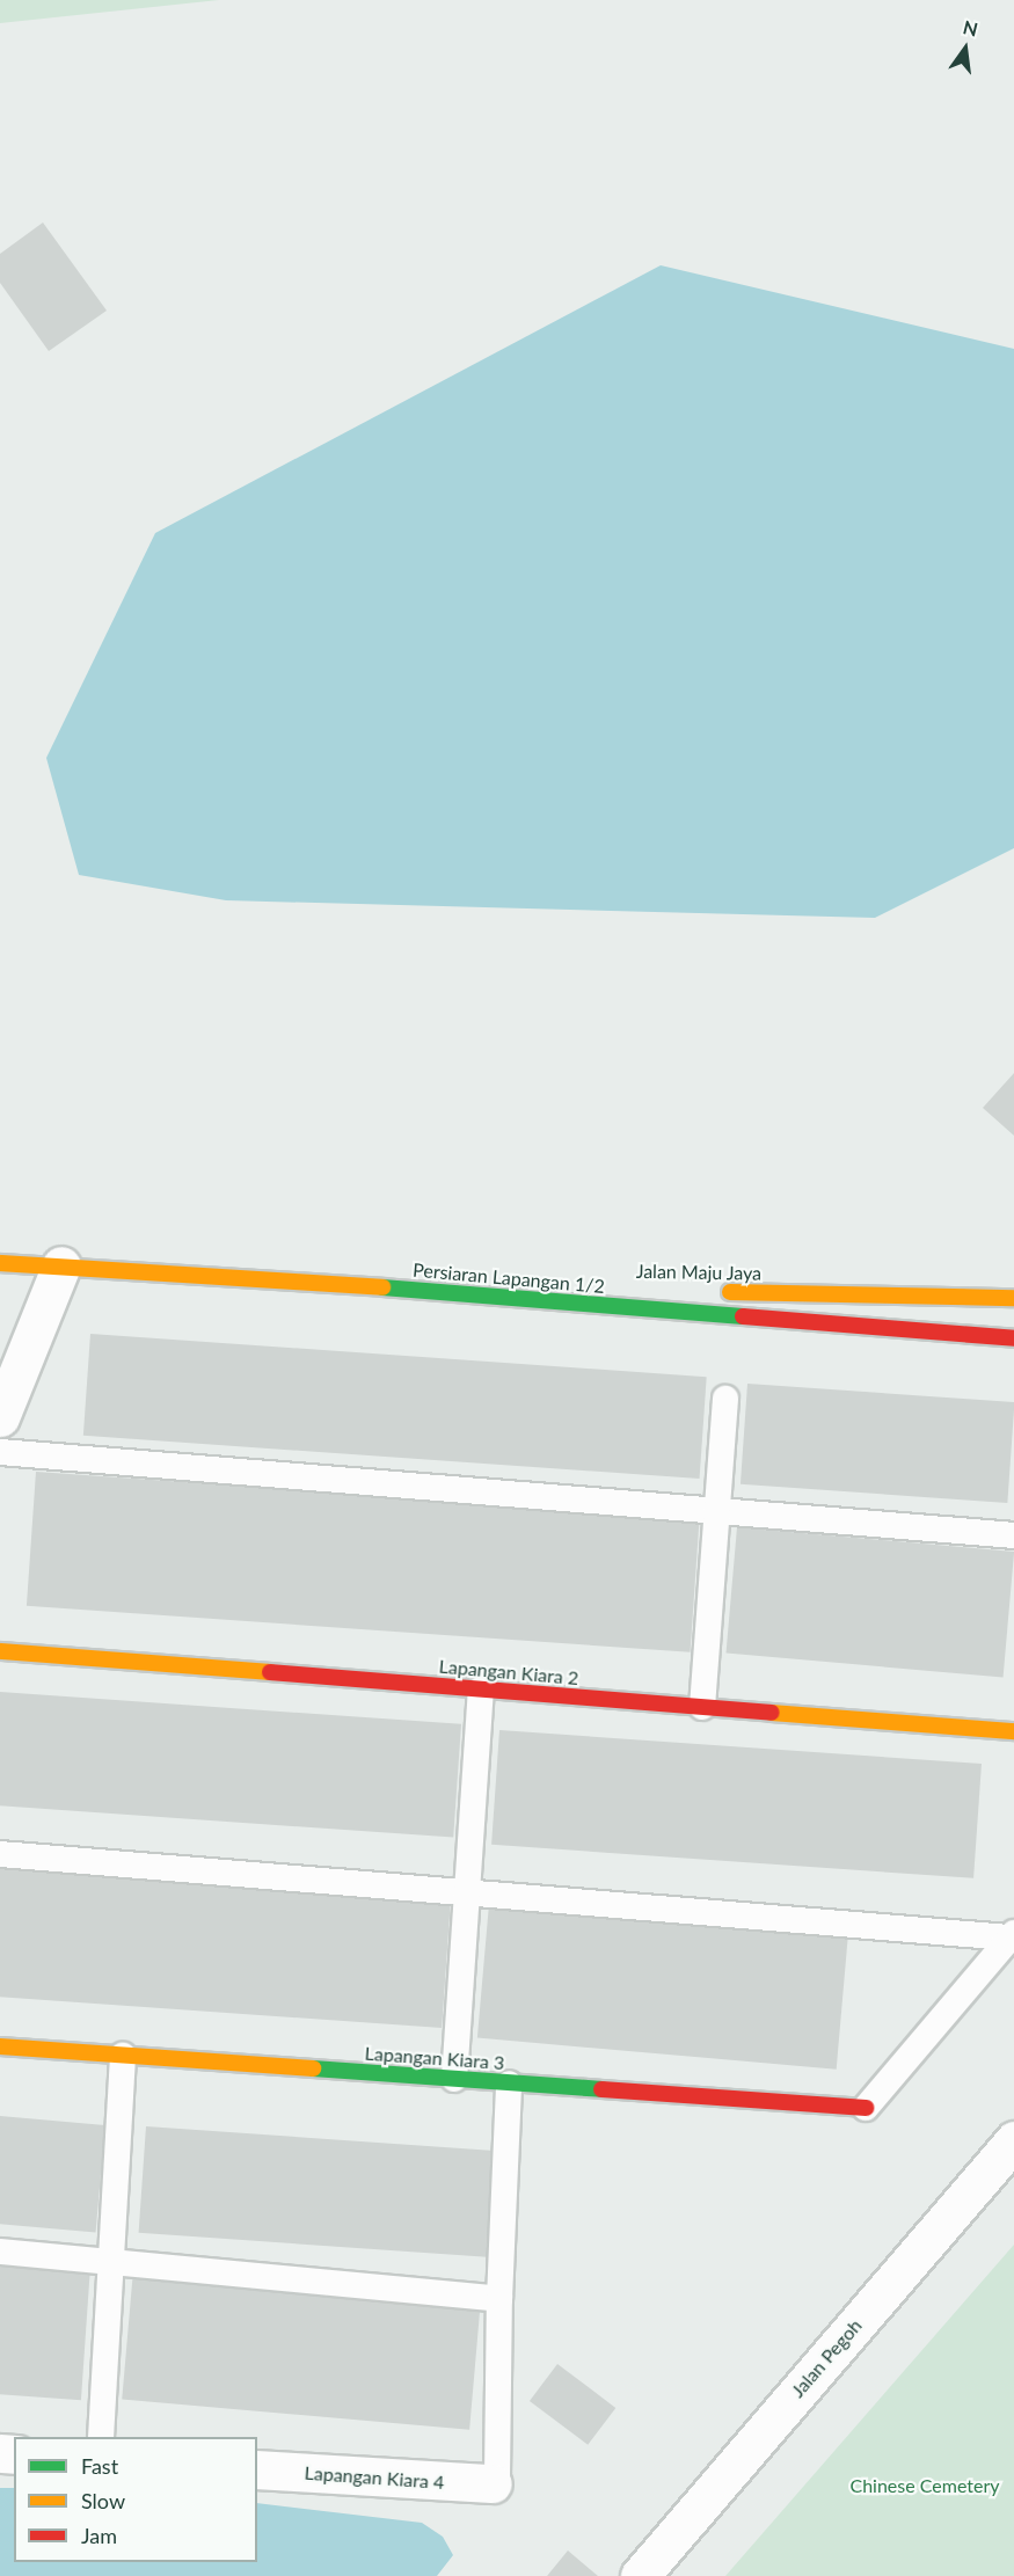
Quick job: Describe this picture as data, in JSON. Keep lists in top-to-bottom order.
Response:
{
  "streets": {
    "street": [
      "Jalan Maju Jaya",
      "Persiaran Lapangan 1/2",
      "Lapangan Kiara 2",
      "Lapangan Kiara 3",
      "Jalan Pegoh",
      "Lapangan Kiara 4"
    ]
  },
  "crossings": [
    ["Jalan Maju Jaya", "Persiaran Lapangan 1/2"]
  ],
  "parks": ["Chinese Cemetery"],
  "legend": ["Fast", "Slow", "Jam"],
  "north": "top"
}
